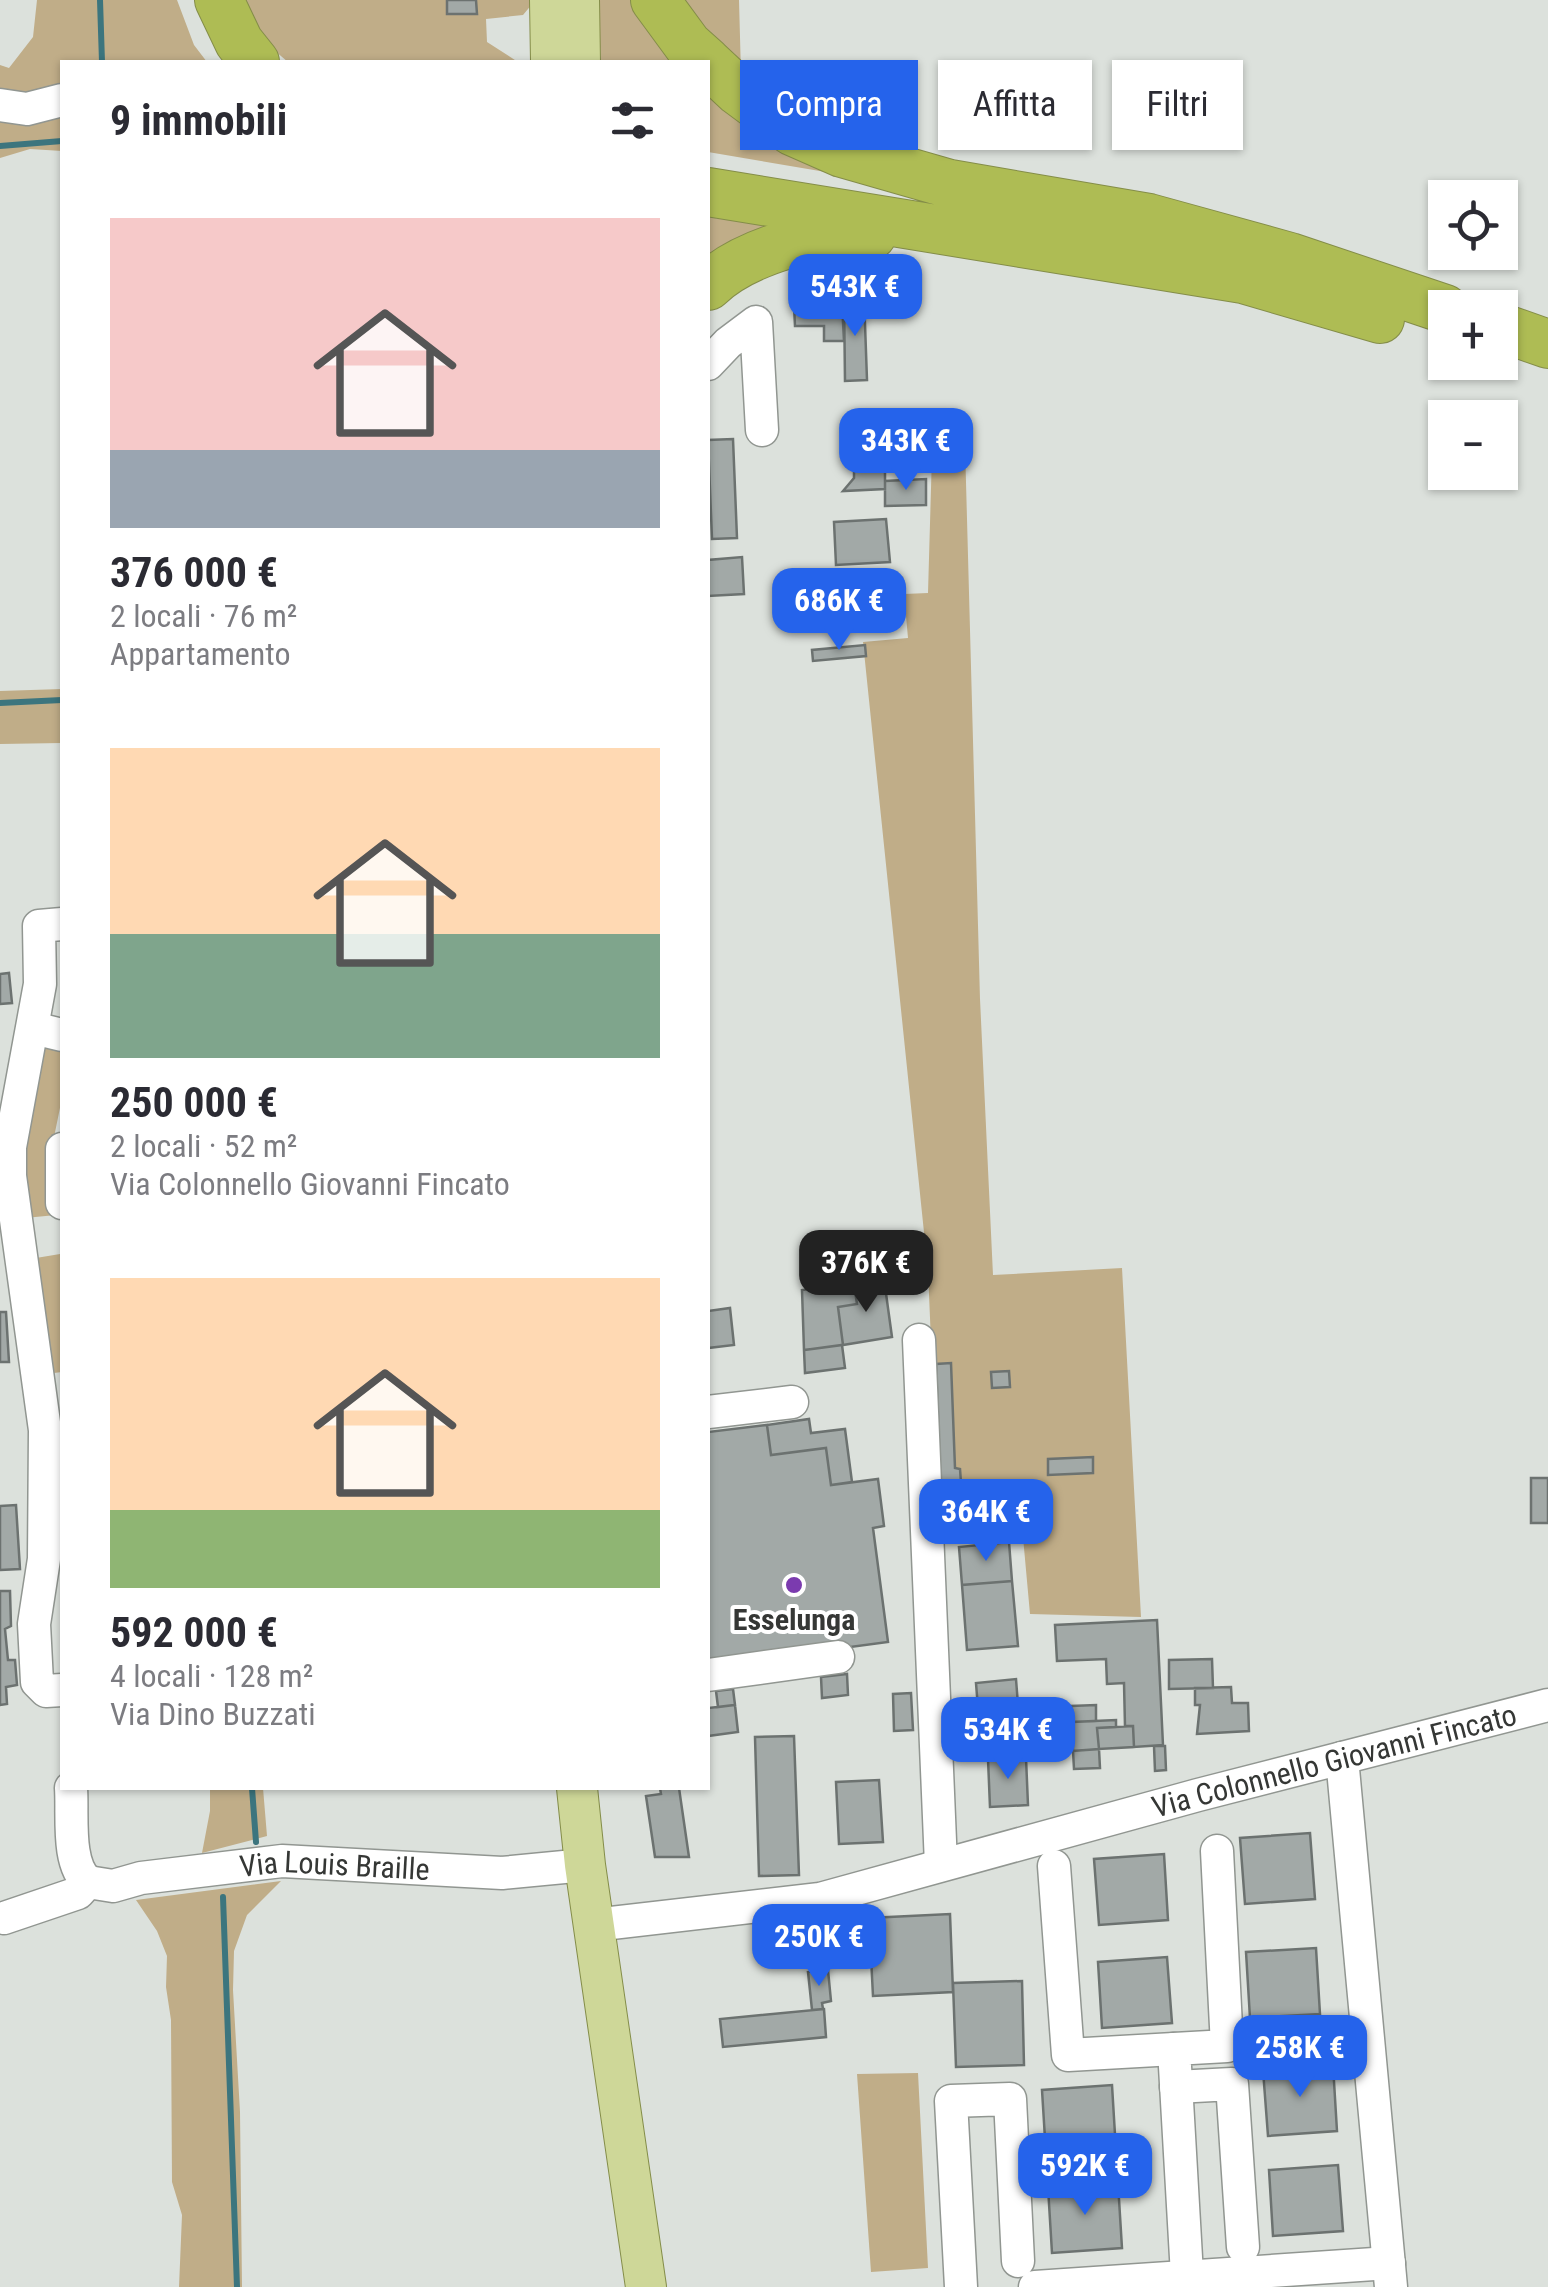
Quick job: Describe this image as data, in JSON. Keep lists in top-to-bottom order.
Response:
{
  "streets": {
    "street": ["Via Colonnello Giovanni Fincato", "Via Louis Braille"]
  },
  "places": ["Esselunga"],
  "page": {
    "chip": ["Compra", "Affitta", "Filtri"],
    "heading": "9 immobili",
    "map_buttons": ["+", "−"],
    "list": [
      {
        "name": "376 000 €",
        "note": "2 locali · 76 m² · Appartamento"
      },
      {
        "name": "250 000 €",
        "note": "2 locali · 52 m² · Via Colonnello Giovanni Fincato"
      },
      {
        "name": "592 000 €",
        "note": "4 locali · 128 m² · Via Dino Buzzati"
      }
    ],
    "price": [
      "543K €",
      "343K €",
      "686K €",
      "376K €",
      "364K €",
      "534K €",
      "250K €",
      "258K €",
      "592K €"
    ]
  }
}
